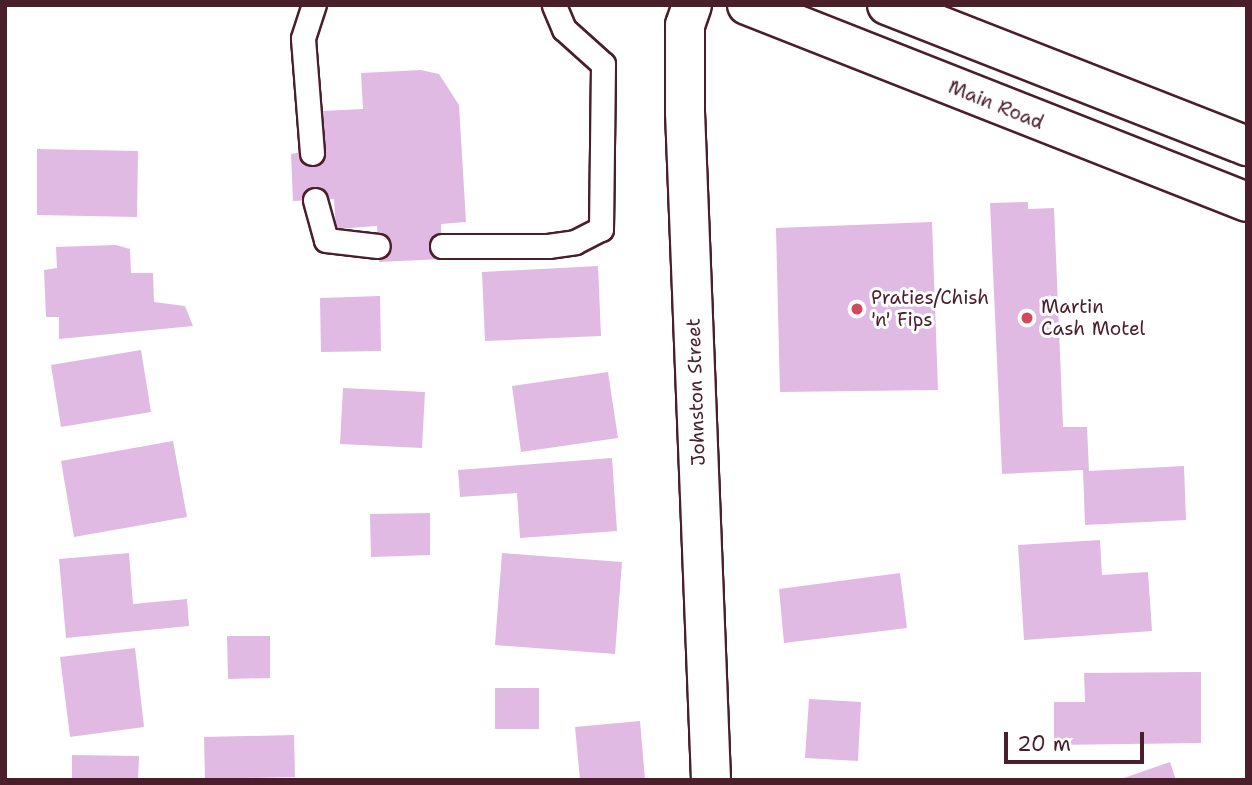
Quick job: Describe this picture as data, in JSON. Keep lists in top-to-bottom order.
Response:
{
  "streets": {
    "main road": ["Main Road", "Johnston Street"]
  },
  "places": ["Praties/Chish 'n' Fips", "Martin Cash Motel"],
  "scale_bar": "20 m"
}
